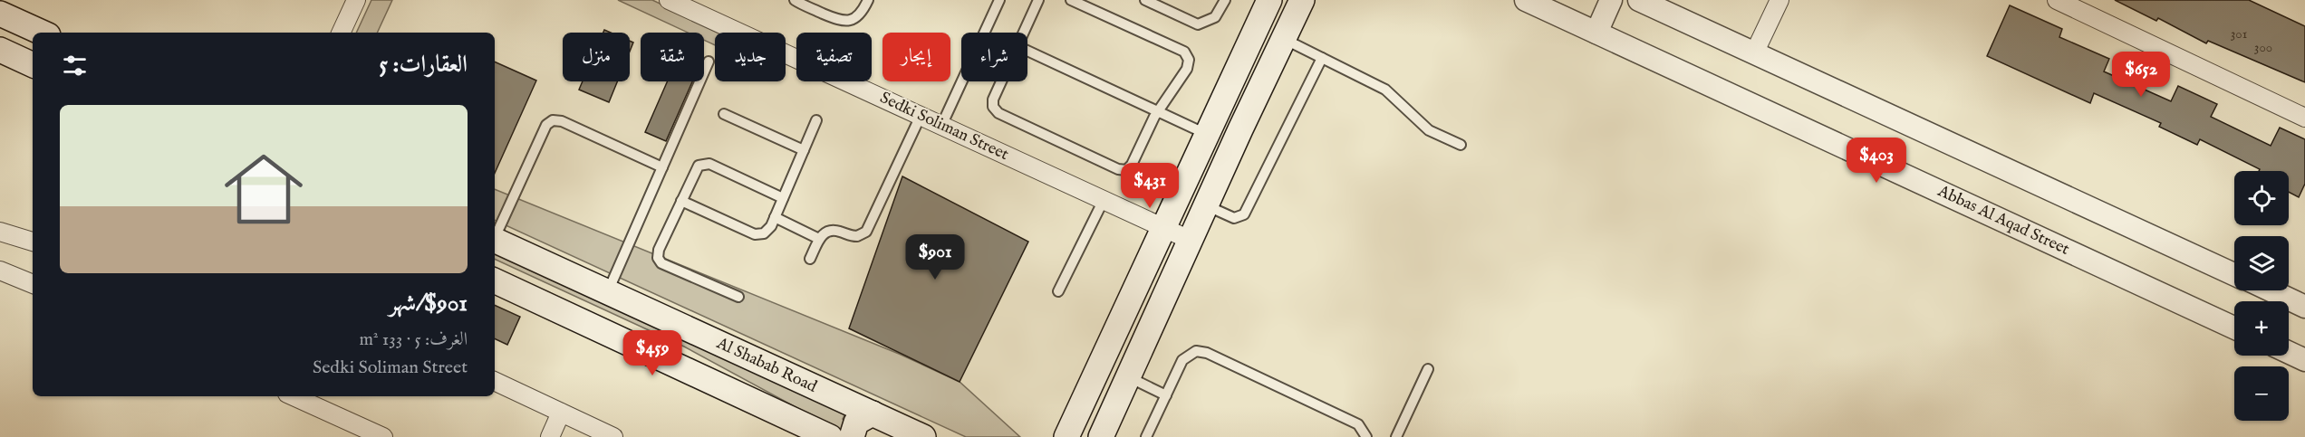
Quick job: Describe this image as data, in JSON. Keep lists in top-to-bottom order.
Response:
{
  "streets": {
    "main road": ["Al Shabab Road"],
    "street": ["Sedki Soliman Street", "Abbas Al Aqad Street"]
  },
  "house_numbers": ["301", "300"],
  "page": {
    "chip": [
      "شراء",
      "إيجار",
      "تصفية",
      "جديد",
      "شقة",
      "منزل"
    ],
    "heading": "العقارات: 5",
    "price": [
      "$652",
      "$403",
      "$431",
      "$901",
      "$459"
    ],
    "list": [
      {
        "name": "$901/شهر",
        "note": "الغرف: 5 · 133 m² · Sedki Soliman Street"
      }
    ],
    "map_buttons": ["+", "−"]
  }
}
